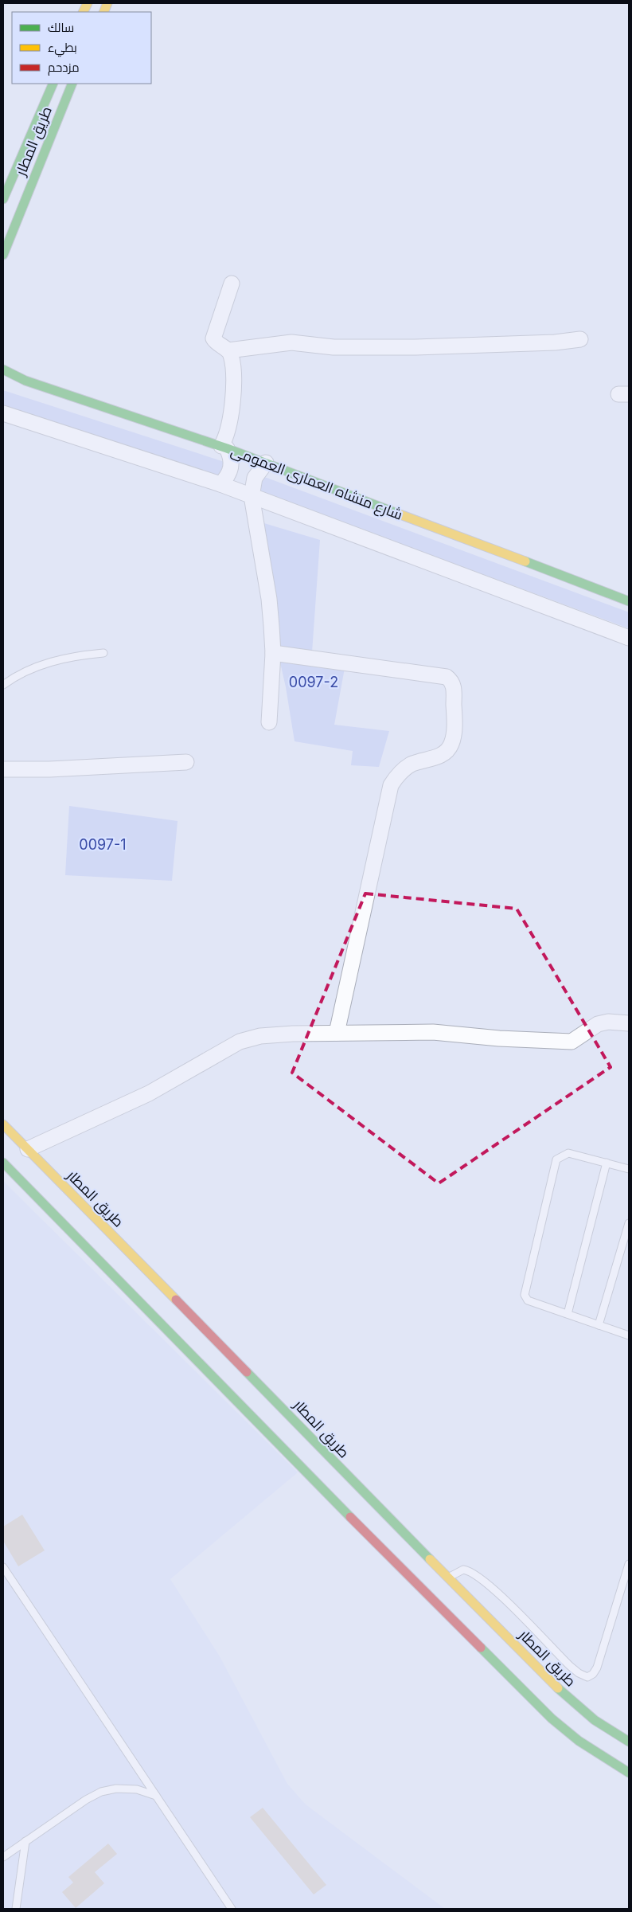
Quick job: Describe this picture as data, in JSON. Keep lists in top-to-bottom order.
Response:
{
  "streets": {
    "main road": ["طريق المطار", "شارع منشاه العمارى العمومى"]
  },
  "parks": ["0097-2", "0097-1"],
  "legend": ["سالك", "بطيء", "مزدحم"]
}
